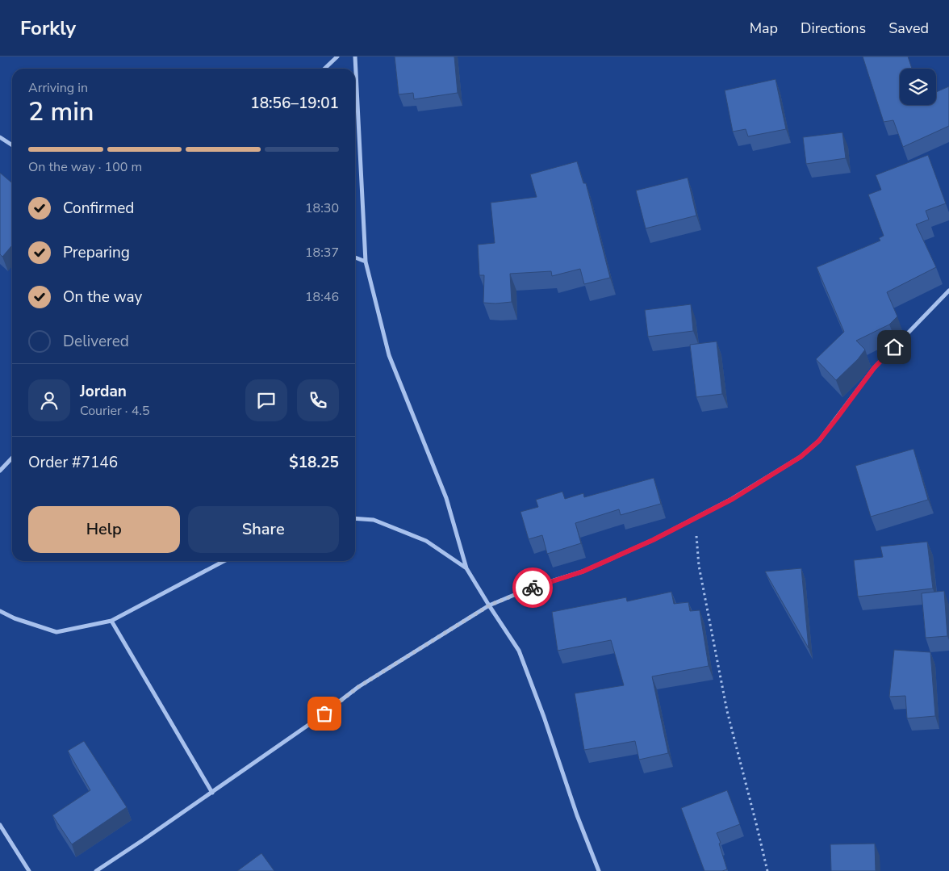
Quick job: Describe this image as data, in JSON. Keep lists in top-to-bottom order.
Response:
{
  "page": {
    "header": "Forkly",
    "nav": ["Map", "Directions", "Saved"],
    "heading": ["2 min", "Arriving in", "18:56–19:01"],
    "panel": [
      "Jordan",
      "Courier · 4.5",
      "Order #7146",
      "$18.25"
    ],
    "bar": "On the way · 100 m",
    "list": [
      ["Confirmed", "18:30"],
      ["Preparing", "18:37"],
      ["On the way", "18:46"],
      "Delivered"
    ],
    "buttons": ["Help", "Share"]
  }
}
